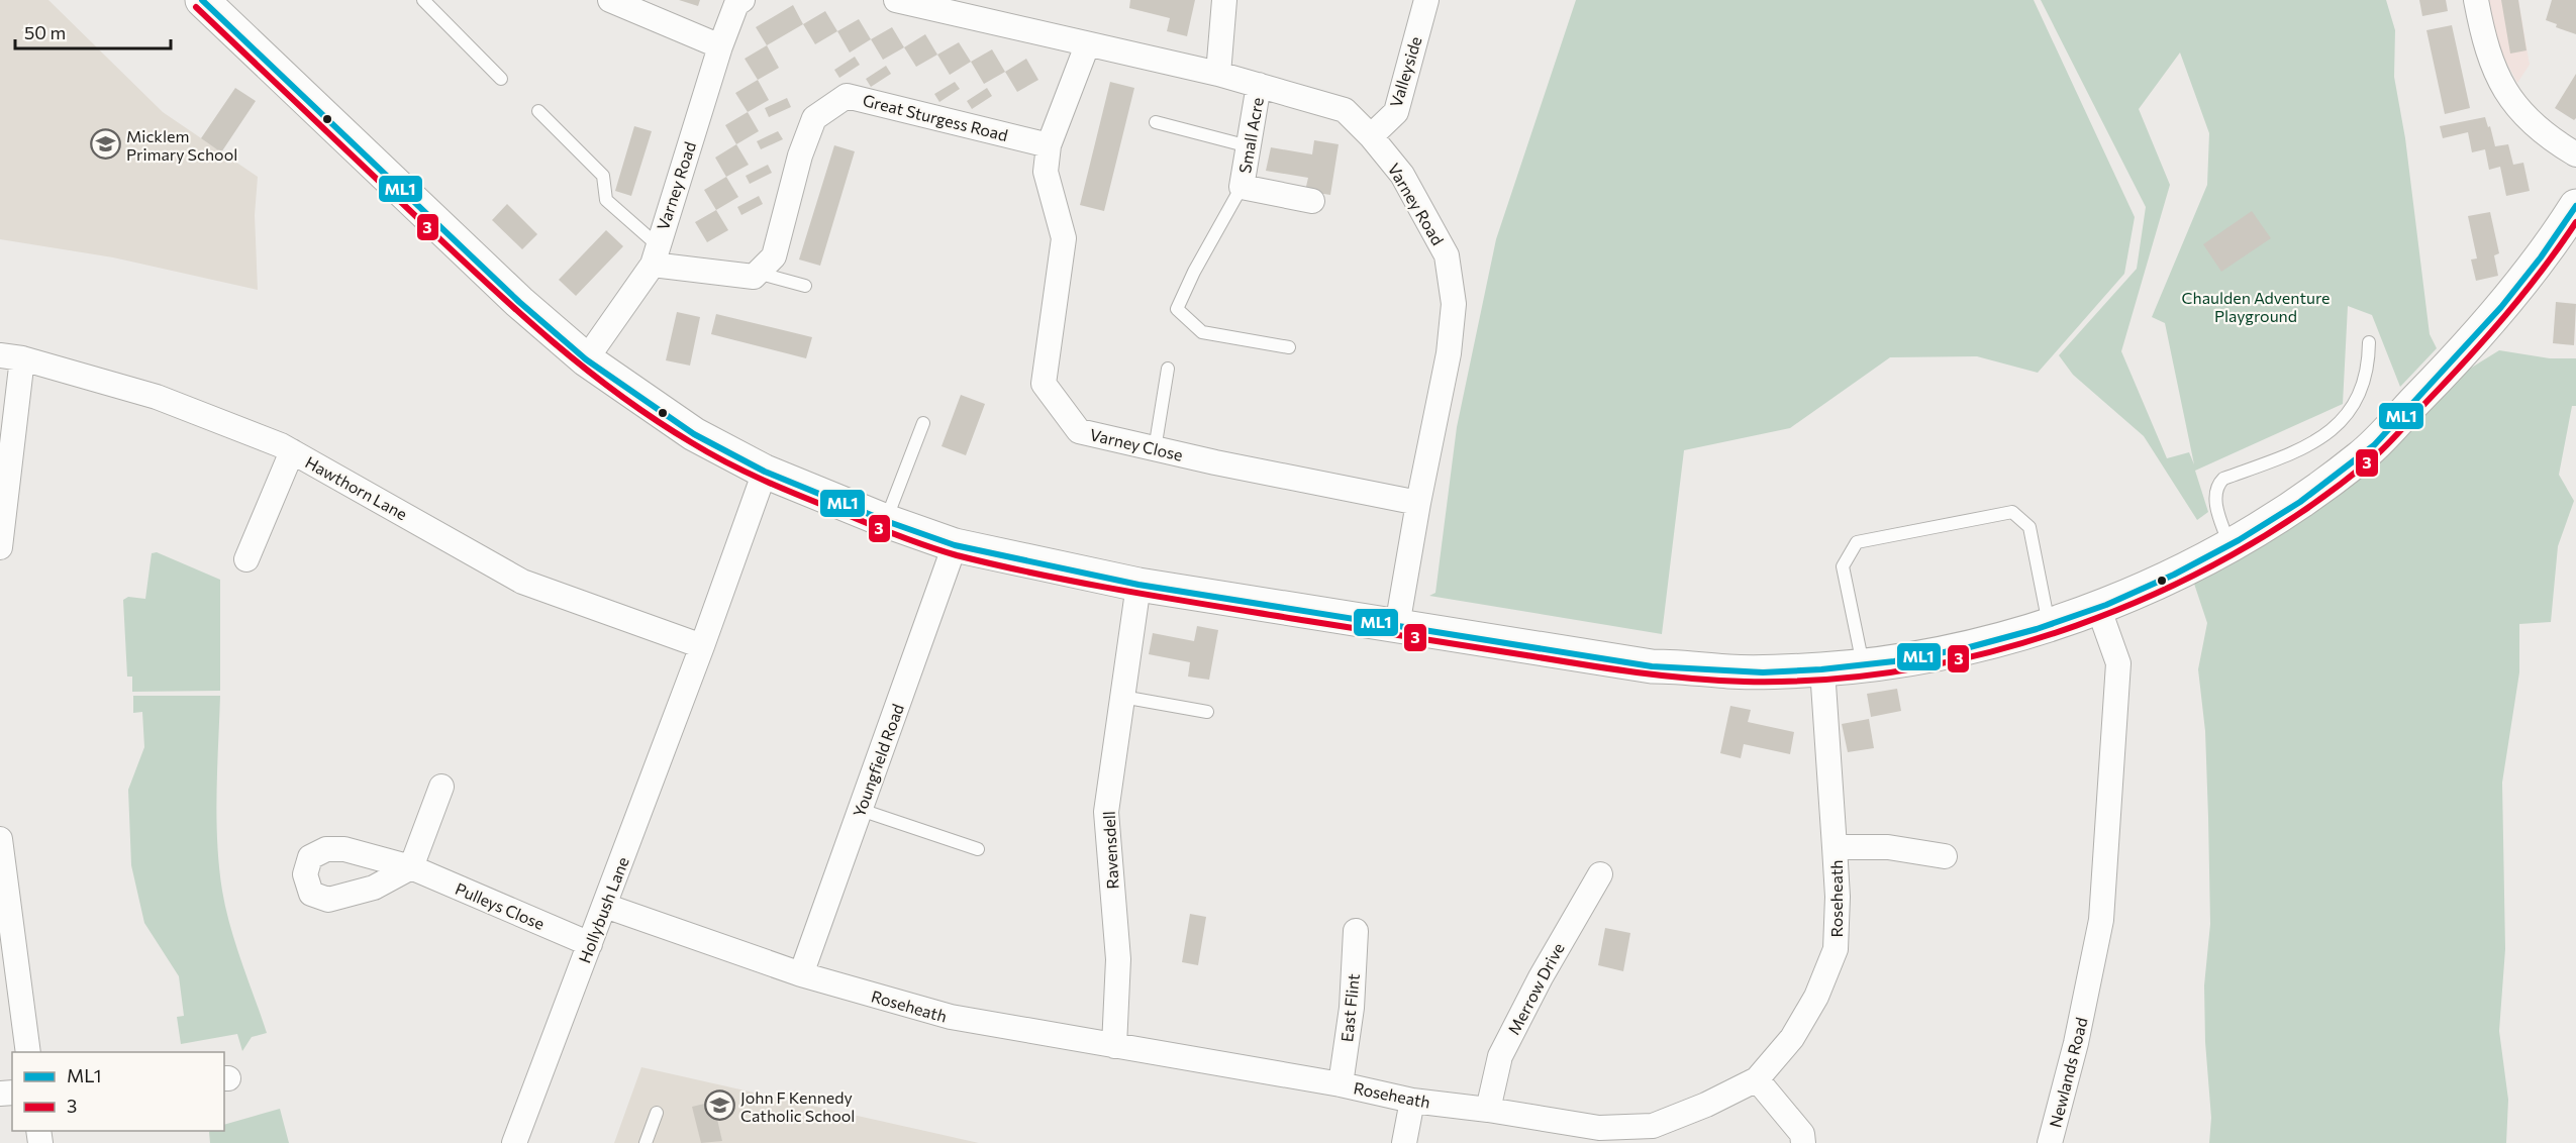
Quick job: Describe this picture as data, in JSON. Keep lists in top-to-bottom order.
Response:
{
  "streets": {
    "street": [
      "Valleyside",
      "Great Sturgess Road",
      "Small Acre",
      "Varney Road",
      "Varney Close",
      "Hawthorn Lane",
      "Youngfield Road",
      "Ravensdell",
      "Roseheath",
      "Pulleys Close",
      "Hollybush Lane",
      "Merrow Drive",
      "East Flint",
      "Newlands Road"
    ]
  },
  "crossings": [
    ["Valleyside", "Varney Road"],
    ["Great Sturgess Road", "Varney Close"],
    ["Small Acre", "Varney Road"],
    ["Varney Road", "Varney Close"],
    ["Hawthorn Lane", "Hollybush Lane"],
    ["Youngfield Road", "Roseheath"],
    ["Ravensdell", "Roseheath"],
    ["Roseheath", "Hollybush Lane"],
    ["Roseheath", "Merrow Drive"],
    ["Roseheath", "East Flint"],
    ["Pulleys Close", "Hollybush Lane"]
  ],
  "parks": ["Chaulden Adventure Playground"],
  "places": {
    "school or university": ["Micklem Primary School", "John F Kennedy Catholic School"]
  },
  "lines": ["transit line ML1", "transit line 3"],
  "legend": ["ML1", "3"],
  "scale_bar": "50 m"
}
